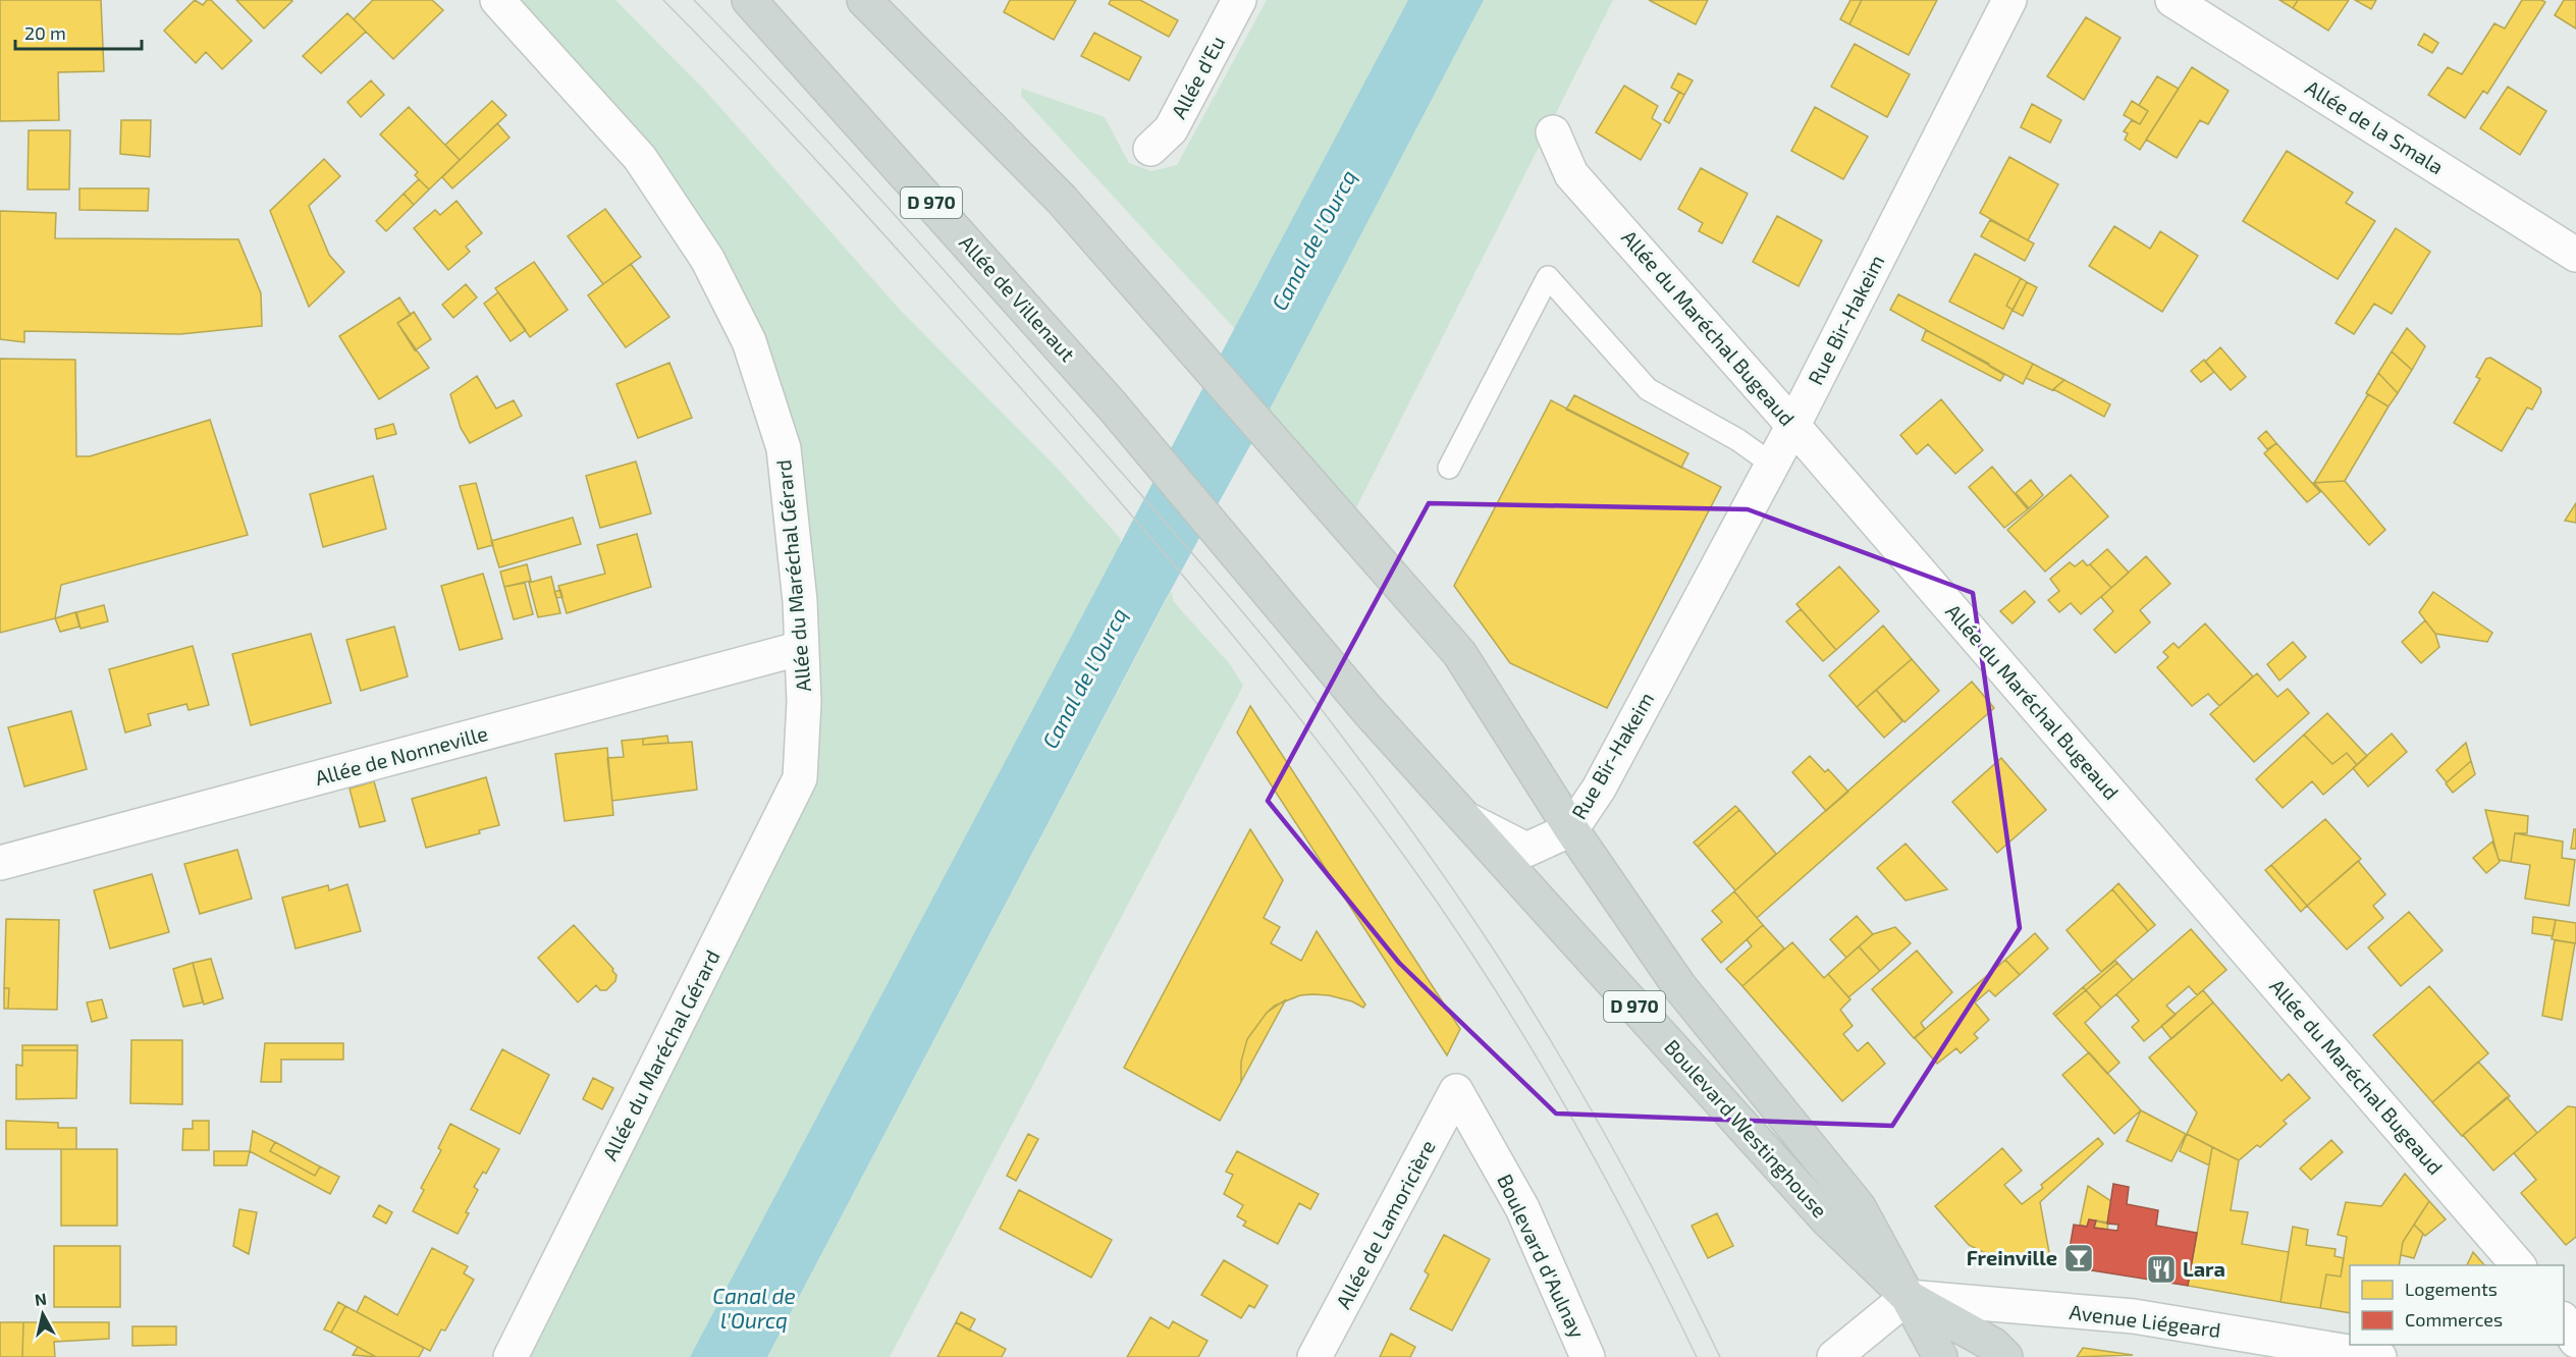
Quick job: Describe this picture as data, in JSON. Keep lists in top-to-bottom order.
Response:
{
  "streets": {
    "main road": ["D 970", "Allée de Villenaut", "Boulevard Westinghouse"],
    "street": [
      "Allée d'Eu",
      "Allée de la Smala",
      "Rue Bir-Hakeim",
      "Allée du Maréchal Bugeaud",
      "Allée du Maréchal Gérard",
      "Allée de Nonneville",
      "Allée de Lamoricière",
      "Boulevard d'Aulnay",
      "Avenue Liégeard"
    ]
  },
  "crossings": [
    ["Allée de Villenaut", "Boulevard Westinghouse"],
    ["Rue Bir-Hakeim", "Allée du Maréchal Bugeaud"],
    ["Rue Bir-Hakeim", "Boulevard Westinghouse"],
    ["Allée du Maréchal Gérard", "Allée de Nonneville"],
    ["Boulevard Westinghouse", "Avenue Liégeard"],
    ["Allée de Lamoricière", "Boulevard d'Aulnay"]
  ],
  "water": ["Canal de l'Ourcq"],
  "places": {
    "bar": ["Freinville"],
    "restaurant": ["Lara"]
  },
  "legend": ["Logements", "Commerces"],
  "scale_bar": "20 m",
  "north": "top"
}
